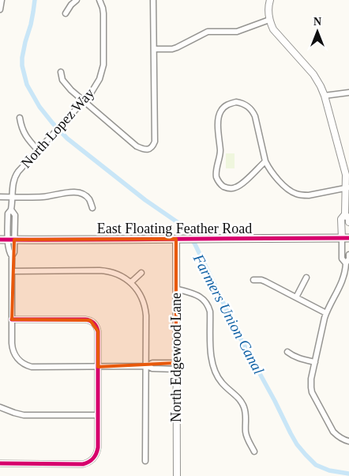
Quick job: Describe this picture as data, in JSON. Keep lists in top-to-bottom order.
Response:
{
  "streets": {
    "main road": ["East Floating Feather Road"],
    "street": ["North Lopez Way", "North Edgewood Lane"]
  },
  "crossings": [
    ["North Lopez Way", "East Floating Feather Road"],
    ["East Floating Feather Road", "North Edgewood Lane"]
  ],
  "water": ["Farmers Union Canal"],
  "north": "top"
}
